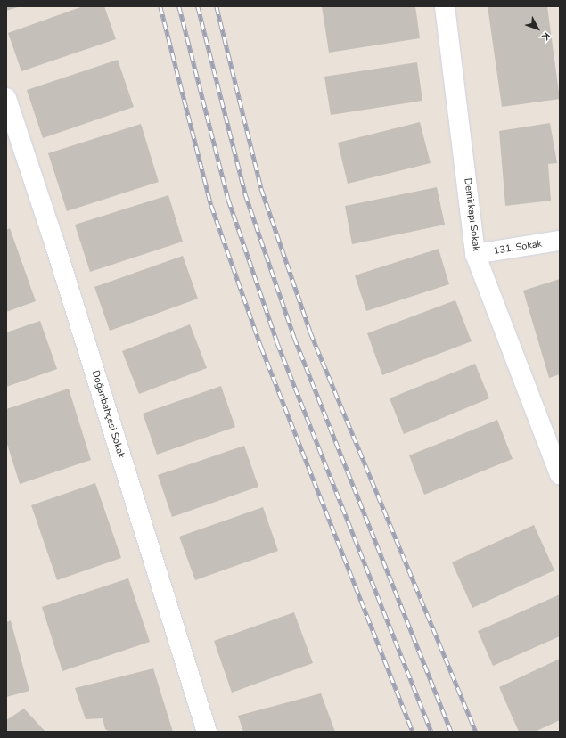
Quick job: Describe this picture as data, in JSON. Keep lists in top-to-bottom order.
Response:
{
  "streets": {
    "street": ["Demirkapı Sokak", "131. Sokak", "Doğanbahçesi Sokak"]
  },
  "crossings": [
    ["Demirkapı Sokak", "131. Sokak"]
  ],
  "north": "bottom right"
}
